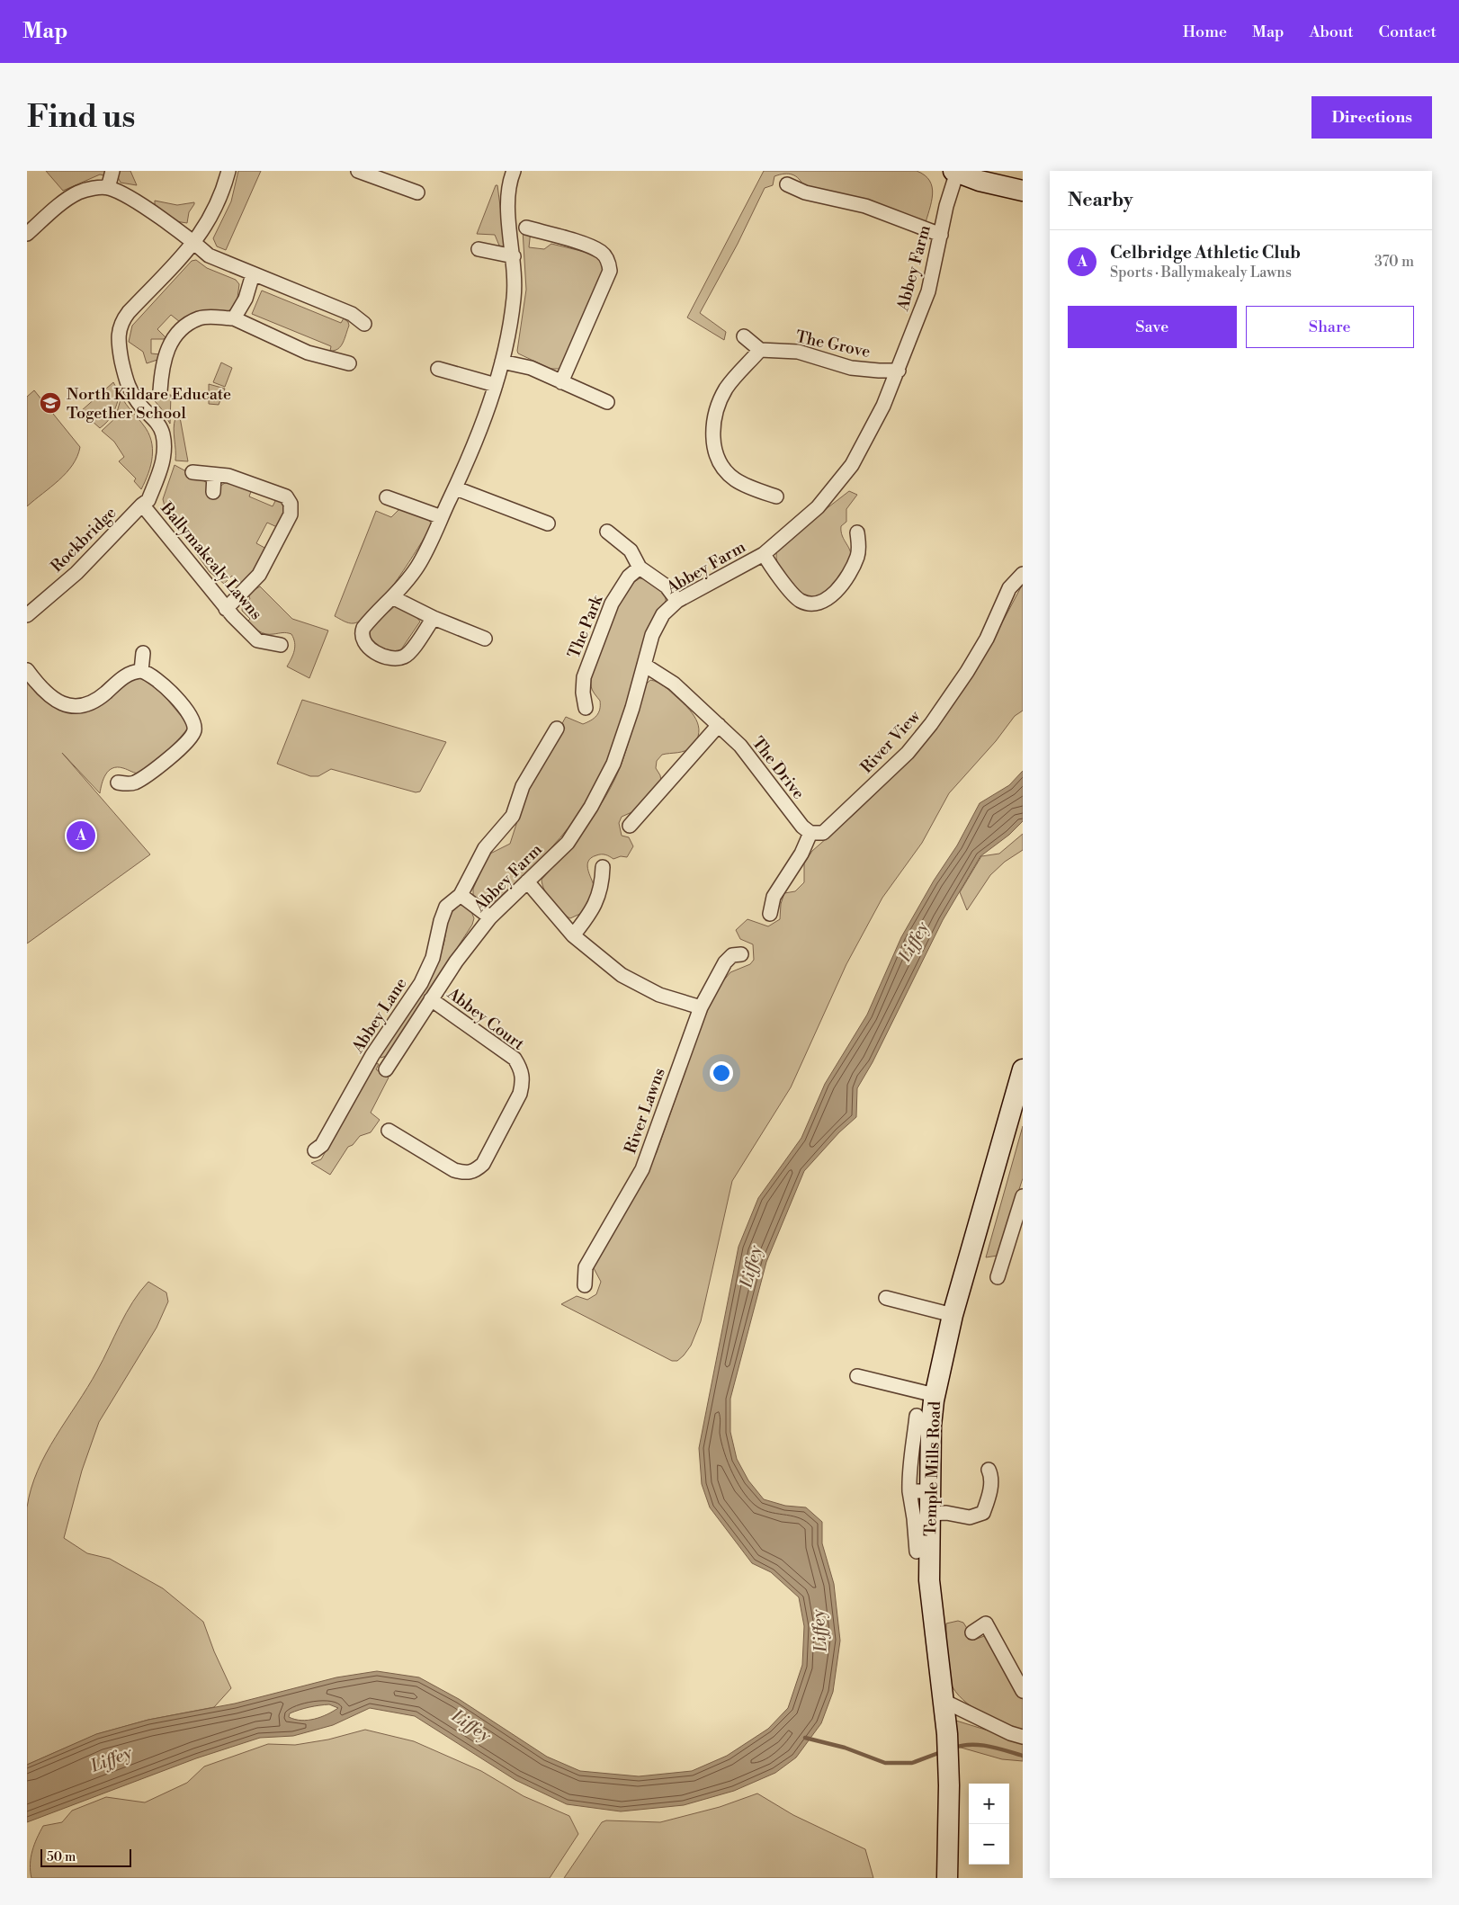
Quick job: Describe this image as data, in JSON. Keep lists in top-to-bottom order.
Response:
{
  "streets": {
    "street": [
      "Abbey Farm",
      "The Grove",
      "Rockbridge",
      "Ballymakealy Lawns",
      "The Park",
      "River View",
      "The Drive",
      "Abbey Lane",
      "Abbey Court",
      "River Lawns",
      "Temple Mills Road"
    ]
  },
  "crossings": [
    ["Abbey Farm", "The Grove"],
    ["Abbey Farm", "The Drive"],
    ["Abbey Farm", "Abbey Court"],
    ["Rockbridge", "Ballymakealy Lawns"],
    ["River View", "The Drive"]
  ],
  "water": ["Liffey"],
  "places": {
    "school or university": ["North Kildare Educate Together School"]
  },
  "scale_bar": "50 m",
  "page": {
    "header": "Map",
    "nav": [
      "Home",
      "Map",
      "About",
      "Contact"
    ],
    "buttons": [
      "Directions",
      ["Save", "Share"]
    ],
    "title": "Find us",
    "heading": "Nearby",
    "list": [
      {
        "mark": "A",
        "name": "Celbridge Athletic Club",
        "note": "Sports · Ballymakealy Lawns",
        "value": "370 m"
      }
    ],
    "pins": "A",
    "map_buttons": ["+", "−"],
    "scale": "50 m"
  }
}
